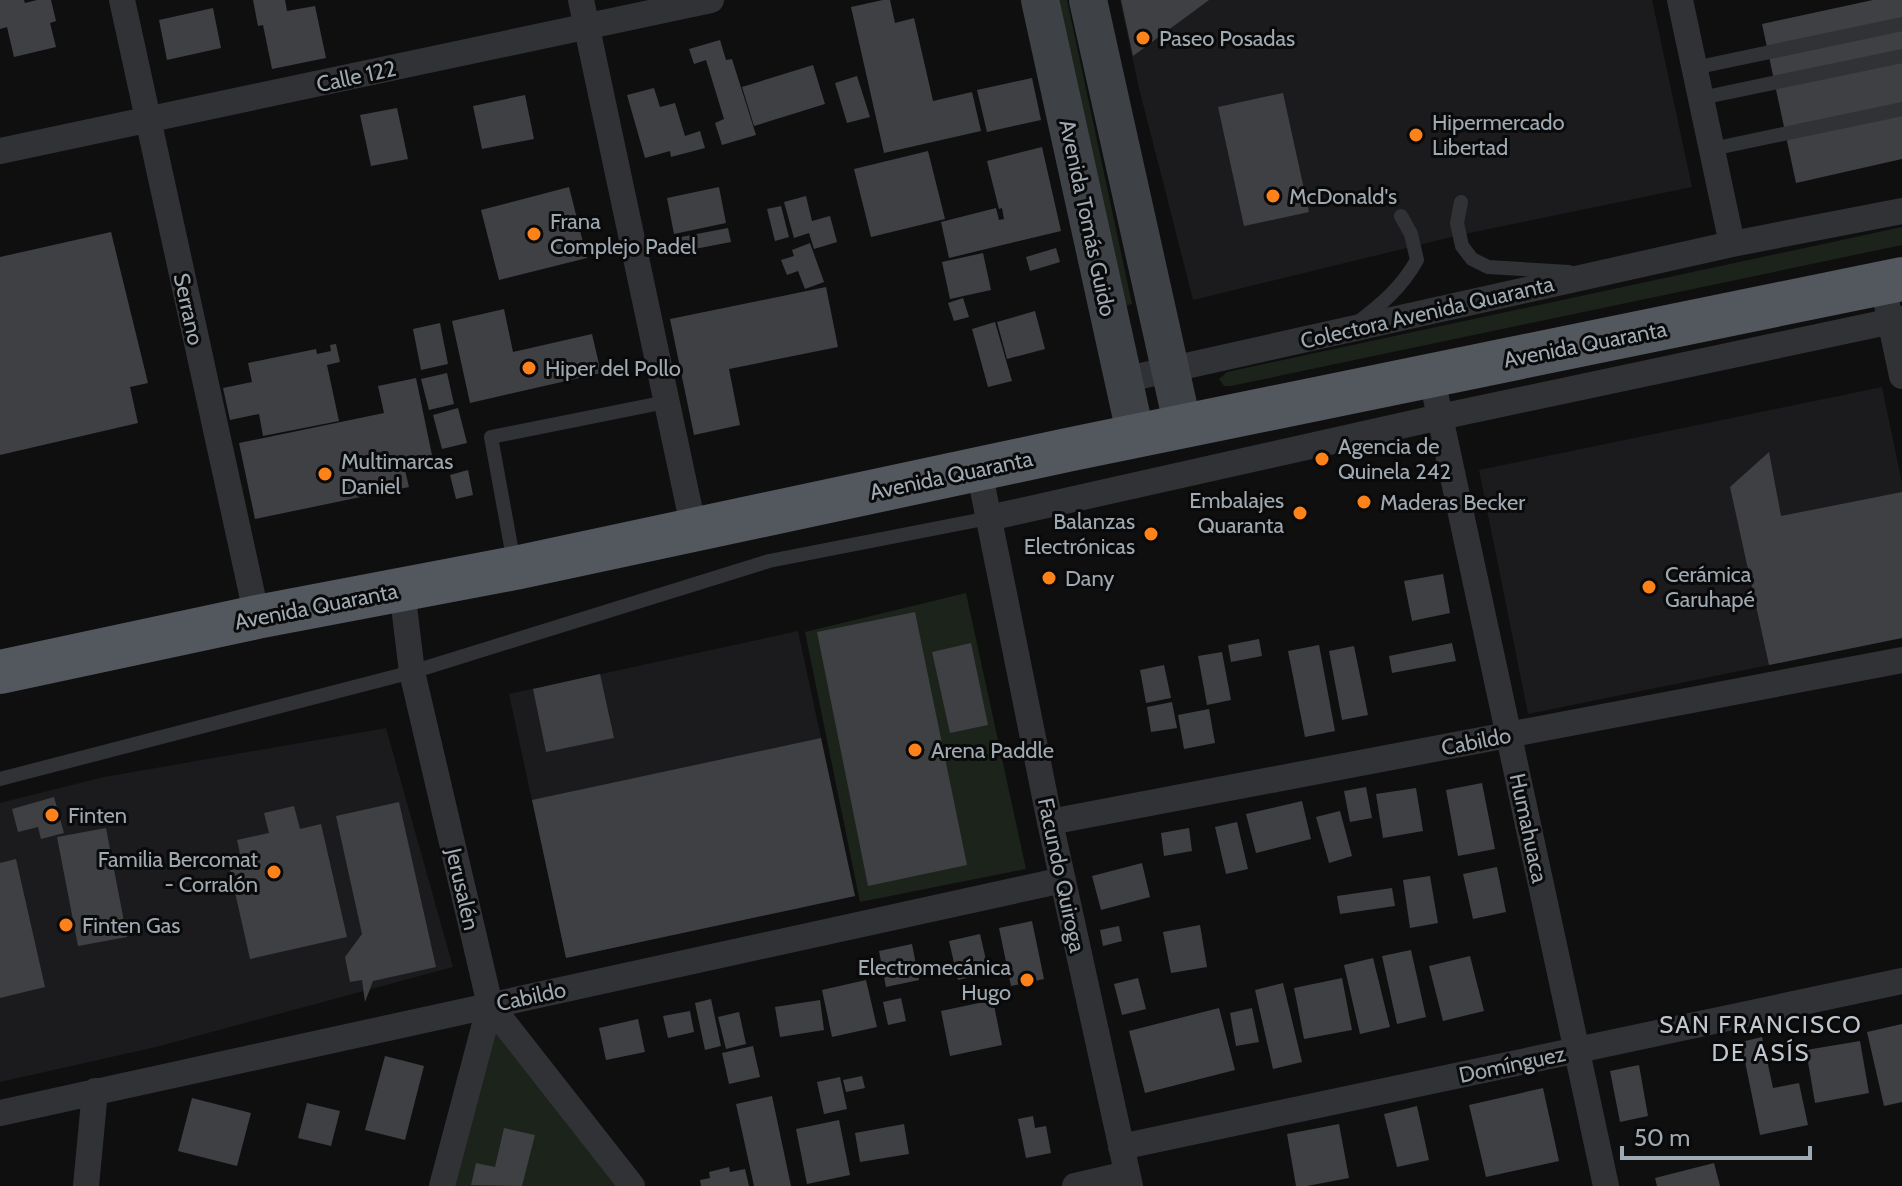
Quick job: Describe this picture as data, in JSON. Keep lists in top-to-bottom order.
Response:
{
  "streets": {
    "highway": ["Avenida Quaranta"],
    "main road": ["Avenida Tomás Guido"],
    "street": [
      "Calle 122",
      "Serrano",
      "Colectora Avenida Quaranta",
      "Cabildo",
      "Humahuaca",
      "Facundo Quiroga",
      "Jerusalén",
      "Domínguez"
    ]
  },
  "crossings": [
    ["Calle 122", "Serrano"],
    ["Avenida Tomás Guido", "Colectora Avenida Quaranta"],
    ["Avenida Tomás Guido", "Avenida Quaranta"],
    ["Serrano", "Avenida Quaranta"],
    ["Avenida Quaranta", "Humahuaca"],
    ["Avenida Quaranta", "Facundo Quiroga"],
    ["Avenida Quaranta", "Jerusalén"],
    ["Cabildo", "Humahuaca"],
    ["Cabildo", "Facundo Quiroga"],
    ["Cabildo", "Jerusalén"],
    ["Humahuaca", "Domínguez"],
    ["Facundo Quiroga", "Domínguez"]
  ],
  "districts": ["SAN FRANCISCO DE ASÍS"],
  "places": [
    "Paseo Posadas",
    "Hipermercado Libertad",
    "McDonald's",
    "Frana Complejo Padel",
    "Hiper del Pollo",
    "Agencia de Quinela 242",
    "Multimarcas Daniel",
    "Maderas Becker",
    "Embalajes Quaranta",
    "Balanzas Electrónicas",
    "Dany",
    "Cerámica Garuhapé",
    "Arena Paddle",
    "Finten",
    "Familia Bercomat - Corralón",
    "Finten Gas",
    "Electromecánica Hugo"
  ],
  "scale_bar": "50 m"
}
